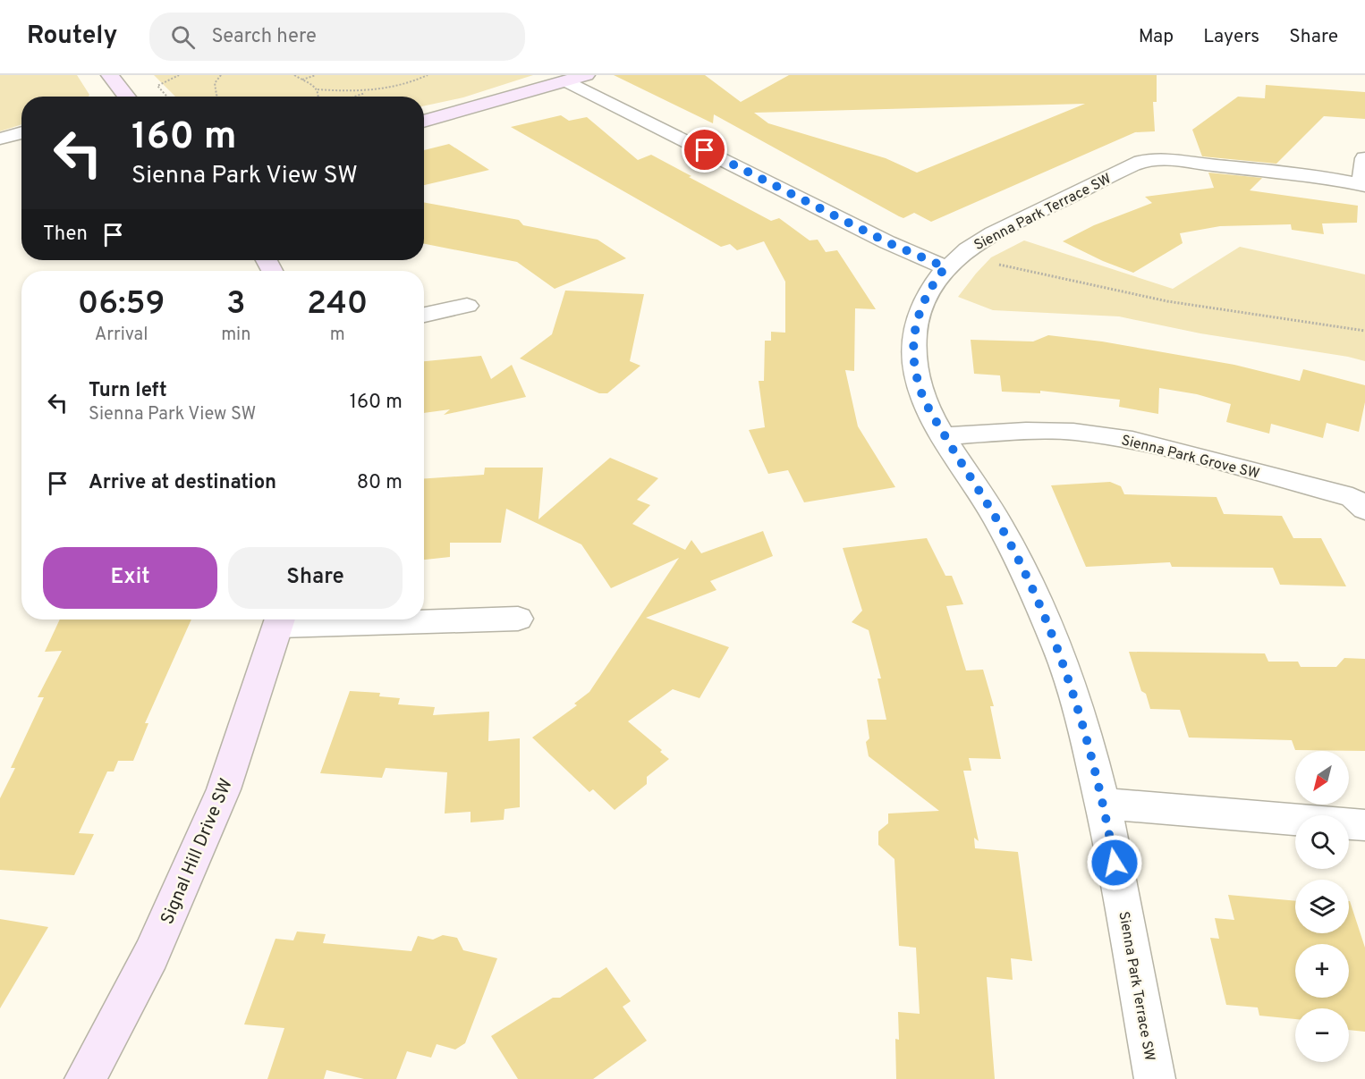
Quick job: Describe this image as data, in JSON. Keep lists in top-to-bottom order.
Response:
{
  "streets": {
    "street": ["Sienna Park Terrace SW", "Sienna Park Grove SW", "Signal Hill Drive SW"]
  },
  "crossings": [
    ["Sienna Park Terrace SW", "Sienna Park Grove SW"]
  ],
  "north": "bottom left",
  "page": {
    "header": "Routely",
    "search": "Search here",
    "nav": ["Map", "Layers", "Share"],
    "turn": ["160 m", "Sienna Park View SW"],
    "then": "Then",
    "eta": [
      "06:59",
      "Arrival",
      "3",
      "min",
      "240",
      "m"
    ],
    "list": [
      {
        "name": "Turn left",
        "note": "Sienna Park View SW",
        "value": "160 m"
      },
      {
        "name": "Arrive at destination",
        "value": "80 m"
      }
    ],
    "buttons": ["Exit", "Share"],
    "map_buttons": ["+", "−"]
  }
}
